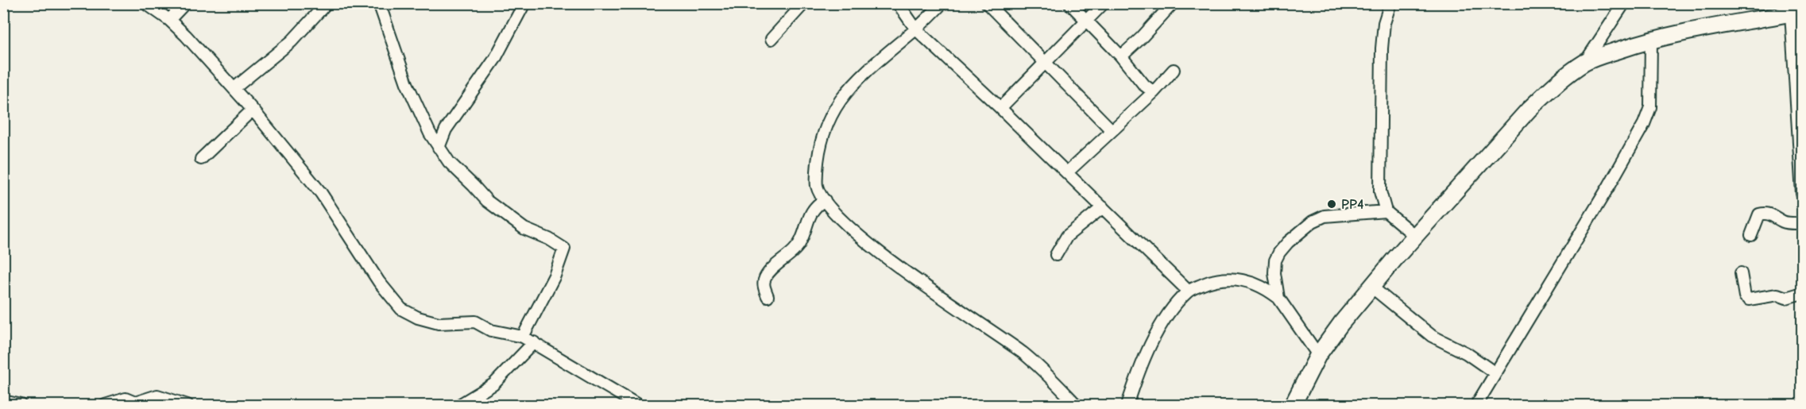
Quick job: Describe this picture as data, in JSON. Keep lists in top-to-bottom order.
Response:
{
  "places": ["PP4"]
}
